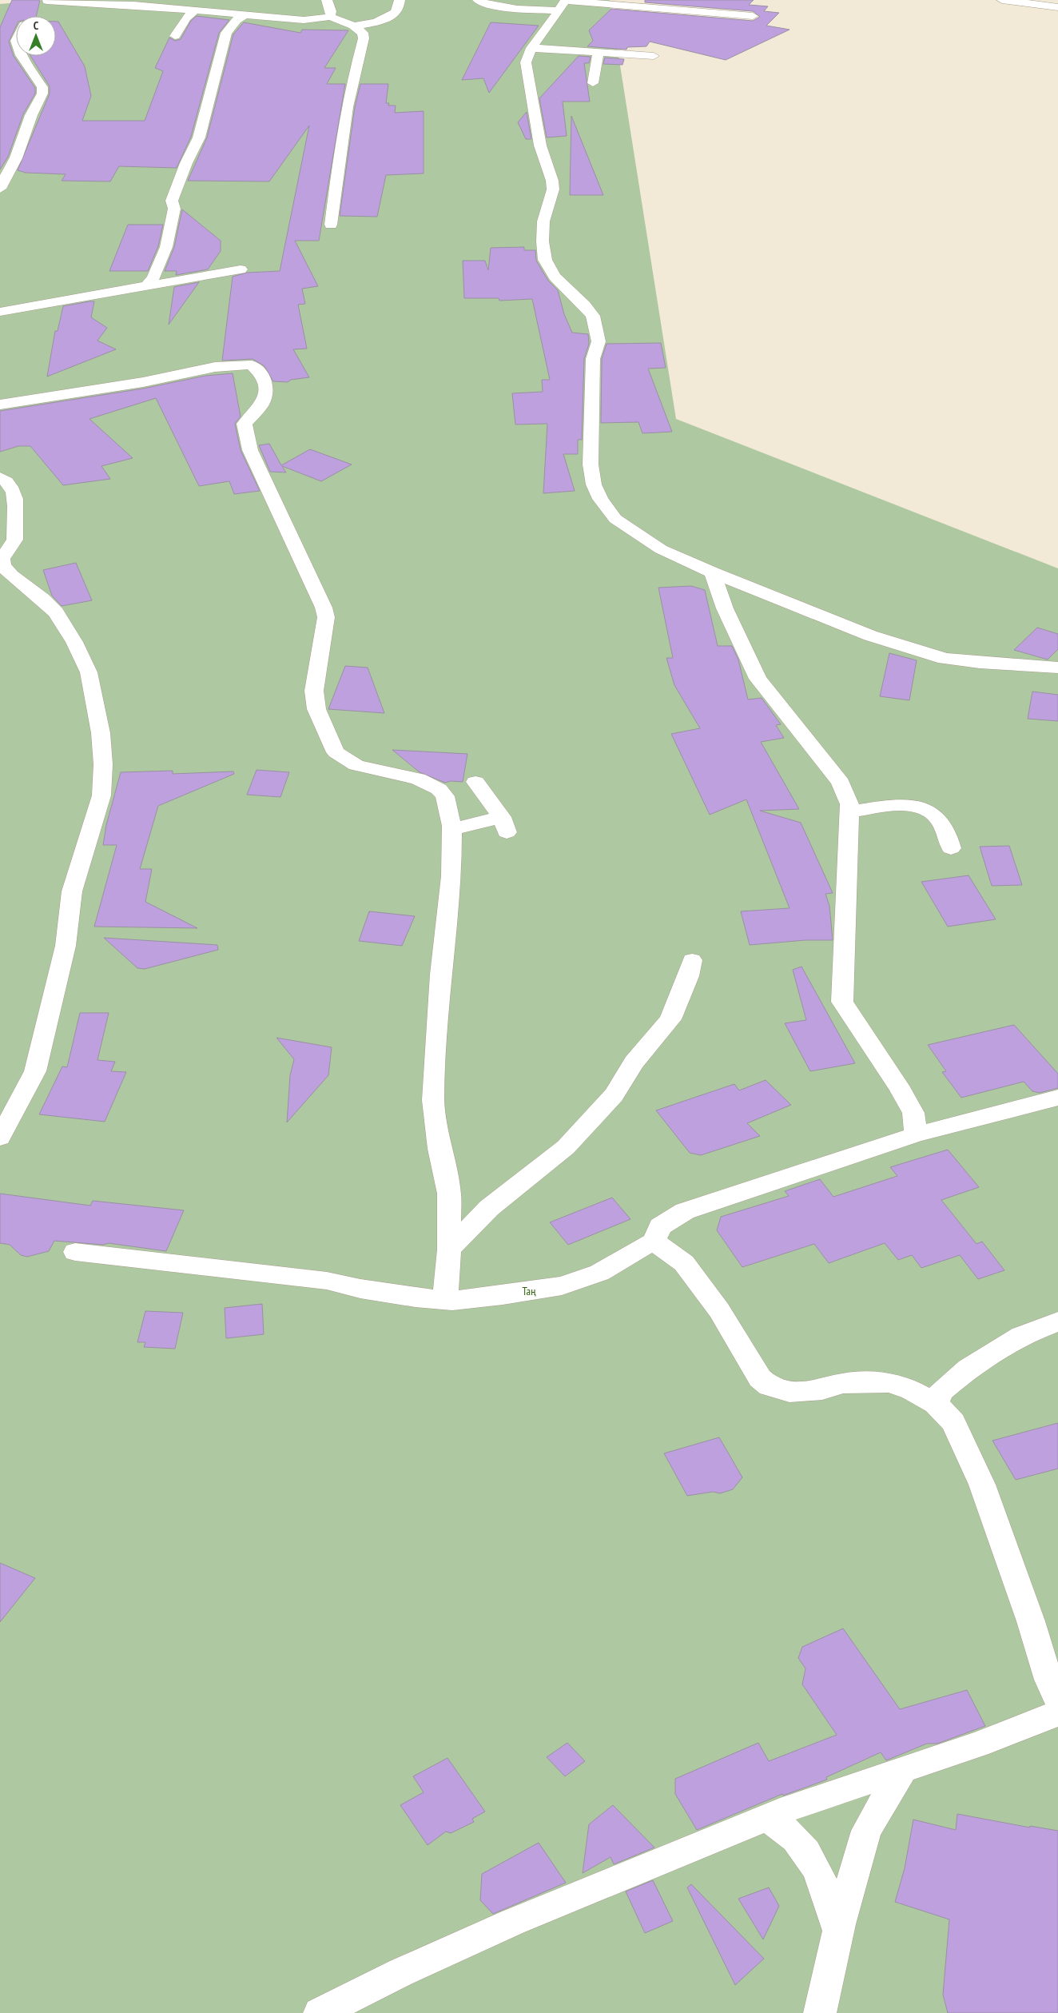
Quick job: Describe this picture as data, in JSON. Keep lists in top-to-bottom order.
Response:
{
  "parks": ["Таң"],
  "north": "top"
}
